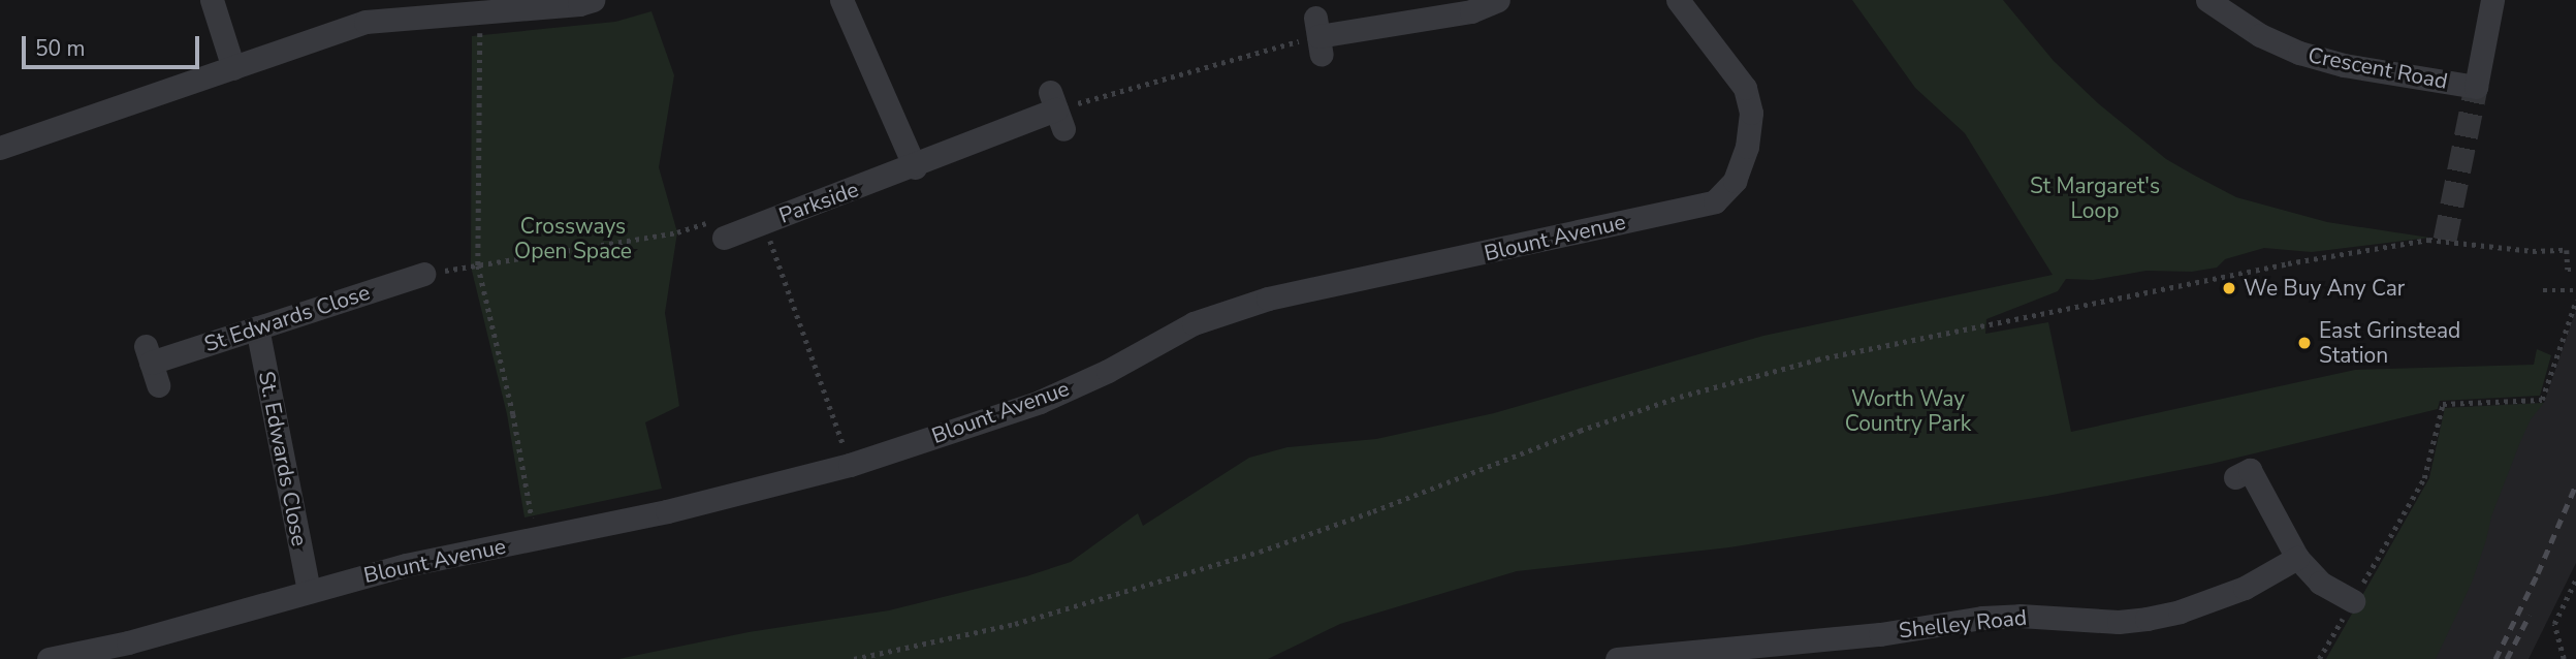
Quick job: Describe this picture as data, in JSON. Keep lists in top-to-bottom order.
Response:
{
  "streets": {
    "street": [
      "Crescent Road",
      "Parkside",
      "Blount Avenue",
      "St Edwards Close",
      "St. Edwards Close",
      "Shelley Road"
    ]
  },
  "crossings": [
    ["Blount Avenue", "St. Edwards Close"],
    ["St Edwards Close", "St. Edwards Close"]
  ],
  "parks": ["St Margaret's Loop", "Crossways Open Space", "Worth Way Country Park"],
  "places": ["We Buy Any Car", "East Grinstead Station"],
  "scale_bar": "50 m"
}
